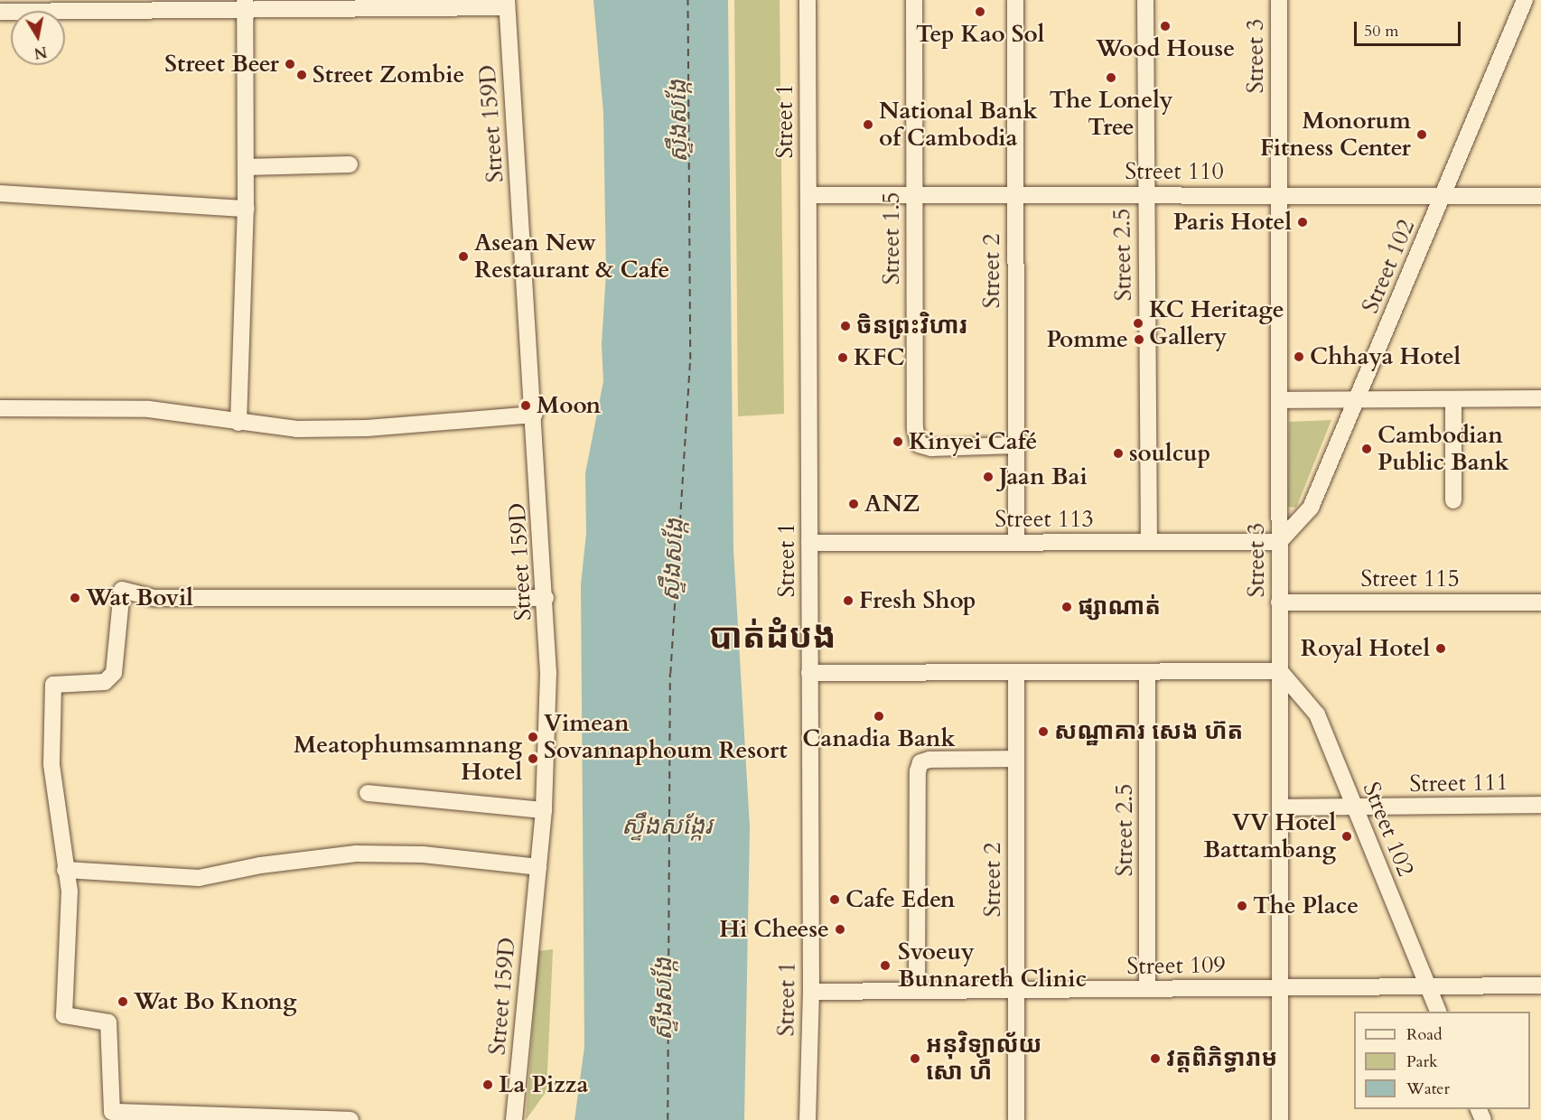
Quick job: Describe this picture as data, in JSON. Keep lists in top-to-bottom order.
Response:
{
  "streets": {
    "street": [
      "Street 3",
      "Street 1",
      "Street 159D",
      "Street 110",
      "Street 1.5",
      "Street 2.5",
      "Street 102",
      "Street 2",
      "Street 113",
      "Street 115",
      "Street 111",
      "Street 109"
    ]
  },
  "crossings": [
    ["Street 3", "Street 110"],
    ["Street 3", "Street 102"],
    ["Street 3", "Street 113"],
    ["Street 3", "Street 115"],
    ["Street 3", "Street 111"],
    ["Street 3", "Street 109"],
    ["Street 1", "Street 110"],
    ["Street 1", "Street 113"],
    ["Street 1", "Street 109"],
    ["Street 110", "Street 1.5"],
    ["Street 110", "Street 2.5"],
    ["Street 110", "Street 102"],
    ["Street 110", "Street 2"],
    ["Street 1.5", "Street 2"],
    ["Street 2.5", "Street 113"],
    ["Street 2.5", "Street 109"],
    ["Street 102", "Street 113"],
    ["Street 102", "Street 111"],
    ["Street 102", "Street 109"],
    ["Street 2", "Street 113"],
    ["Street 2", "Street 109"]
  ],
  "districts": ["បាត់ដំបង"],
  "water": ["ស្ទឹងសង្កែ", "ស្ទឹងសង្កែរ"],
  "places": [
    "Tep Kao Sol",
    "Wood House",
    "Street Beer",
    "Street Zombie",
    "The Lonely Tree",
    "National Bank of Cambodia",
    "Monorum Fitness Center",
    "Paris Hotel",
    "Asean New Restaurant & Cafe",
    "KC Heritage Gallery",
    "ចិនព្រះវិហារ",
    "Pomme",
    "Chhaya Hotel",
    "KFC",
    "Moon",
    "Kinyei Café",
    "Cambodian Public Bank",
    "soulcup",
    "Jaan Bai",
    "ANZ",
    "Wat Bovil",
    "Fresh Shop",
    "ផ្សាណាត់",
    "Royal Hotel",
    "Canadia Bank",
    "សណ្ឋាគារ សេង ហ៊ត",
    "Vimean Sovannaphoum Resort",
    "Meatophumsamnang Hotel",
    "VV Hotel Battambang",
    "Cafe Eden",
    "The Place",
    "Hi Cheese",
    "Svoeuy Bunnareth Clinic",
    "Wat Bo Knong",
    "អនុវិទ្យាល័យ សោ ហឺ",
    "វត្តពិភិទ្ធារាម",
    "La Pizza"
  ],
  "legend": ["Road", "Park", "Water"],
  "scale_bar": "50 m",
  "north": "bottom"
}
